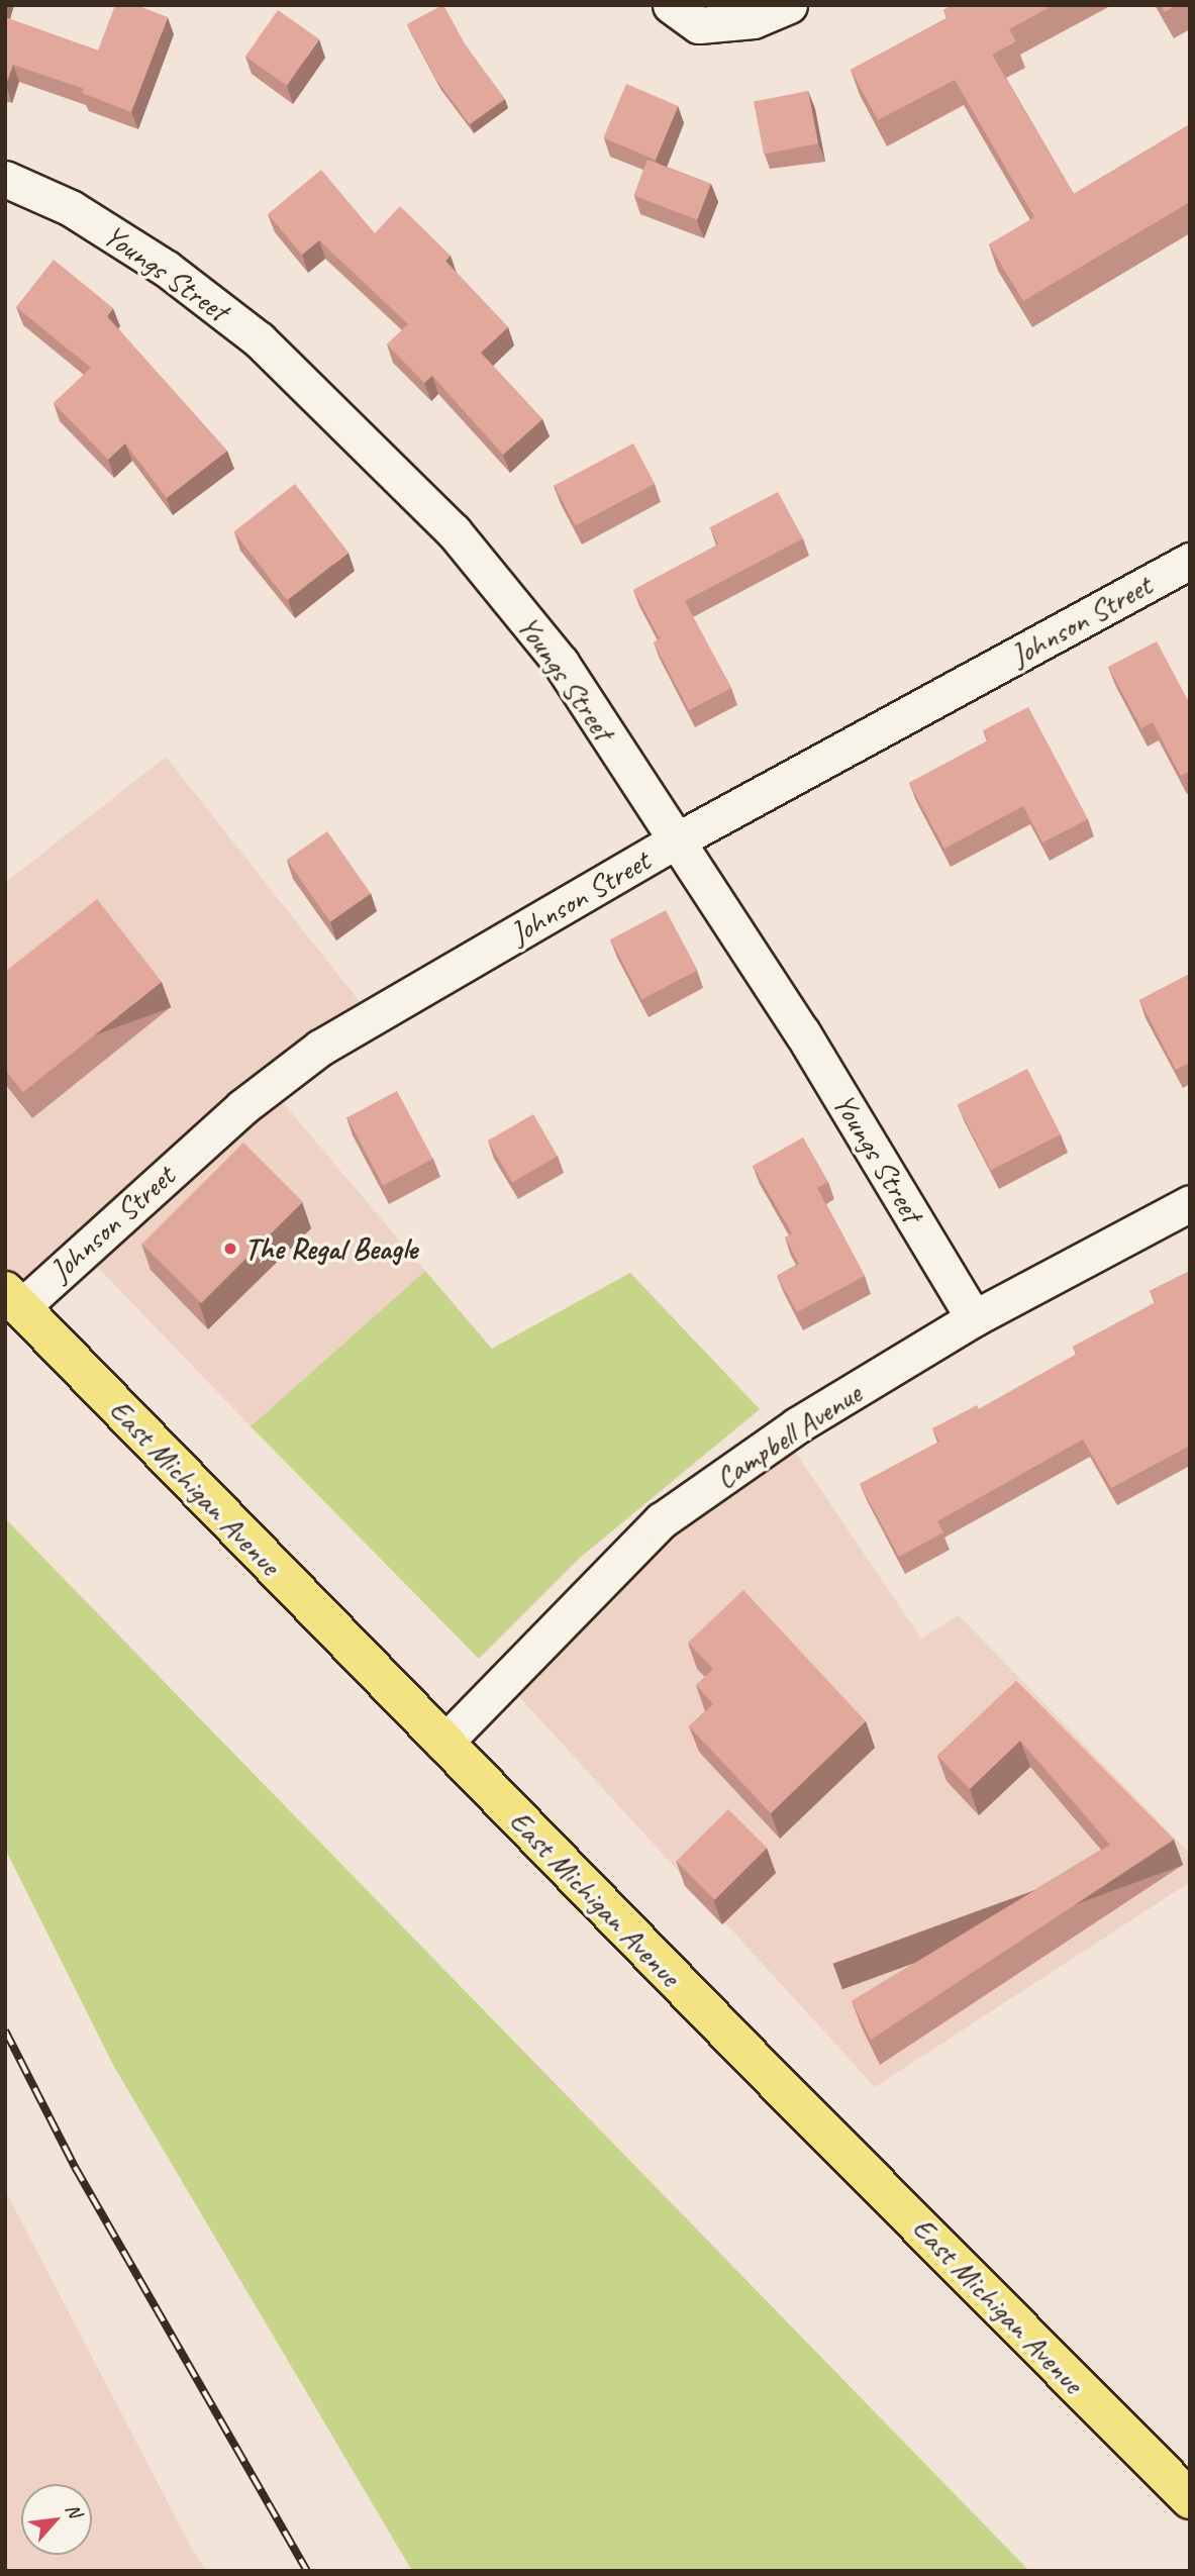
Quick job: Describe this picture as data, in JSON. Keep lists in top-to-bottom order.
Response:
{
  "streets": {
    "main road": ["East Michigan Avenue"],
    "street": ["Youngs Street", "Johnson Street", "Campbell Avenue"]
  },
  "crossings": [
    ["Youngs Street", "Johnson Street"],
    ["Youngs Street", "Campbell Avenue"],
    ["Johnson Street", "East Michigan Avenue"],
    ["Campbell Avenue", "East Michigan Avenue"]
  ],
  "places": ["The Regal Beagle"],
  "north": "top right"
}
